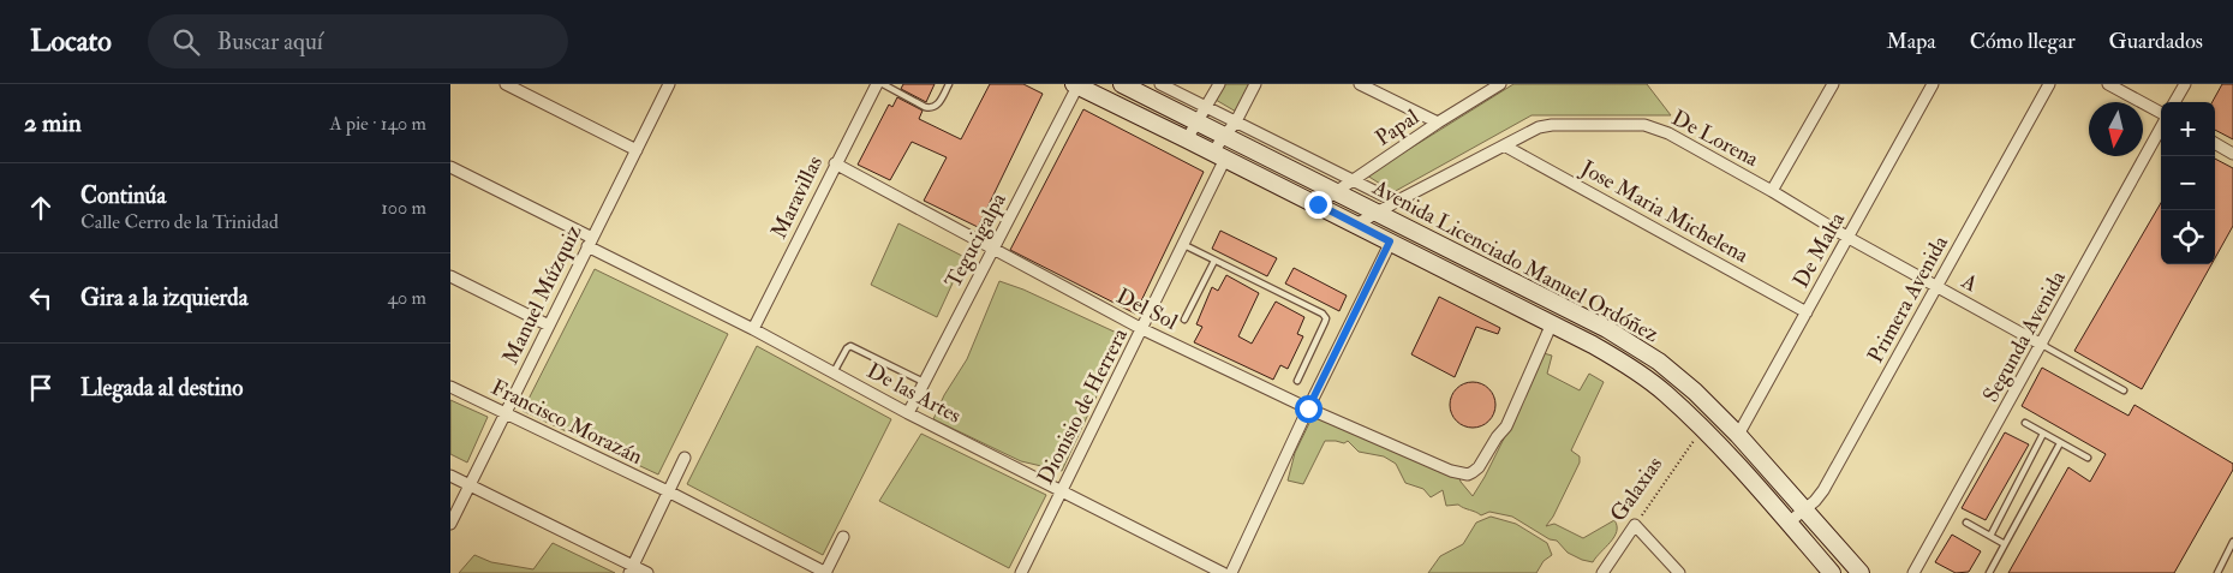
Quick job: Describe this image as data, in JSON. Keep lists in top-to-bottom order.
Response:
{
  "streets": {
    "main road": ["Avenida Licenciado Manuel Ordóñez"],
    "street": [
      "Papal",
      "De Lorena",
      "Maravillas",
      "Jose Maria Michelena",
      "Tegucigalpa",
      "De Malta",
      "A",
      "Manuel Múzquiz",
      "Primera Avenida",
      "Del Sol",
      "Segunda Avenida",
      "De las Artes",
      "Dionisio de Herrera",
      "Francisco Morazán",
      "Galaxias"
    ]
  },
  "crossings": [
    ["Papal", "Avenida Licenciado Manuel Ordóñez"],
    ["De Lorena", "Jose Maria Michelena"],
    ["De Lorena", "De Malta"],
    ["De Lorena", "Avenida Licenciado Manuel Ordóñez"],
    ["De Lorena", "A"],
    ["Maravillas", "Del Sol"],
    ["Maravillas", "De las Artes"],
    ["Jose Maria Michelena", "De Malta"],
    ["Tegucigalpa", "Avenida Licenciado Manuel Ordóñez"],
    ["Tegucigalpa", "Del Sol"],
    ["Tegucigalpa", "De las Artes"],
    ["De Malta", "Avenida Licenciado Manuel Ordóñez"],
    ["De Malta", "A"],
    ["Avenida Licenciado Manuel Ordóñez", "Primera Avenida"],
    ["Avenida Licenciado Manuel Ordóñez", "Del Sol"],
    ["Avenida Licenciado Manuel Ordóñez", "Dionisio de Herrera"],
    ["Avenida Licenciado Manuel Ordóñez", "Galaxias"],
    ["A", "Primera Avenida"],
    ["A", "Segunda Avenida"],
    ["Manuel Múzquiz", "De las Artes"],
    ["Manuel Múzquiz", "Francisco Morazán"],
    ["Del Sol", "Dionisio de Herrera"],
    ["De las Artes", "Dionisio de Herrera"]
  ],
  "north": "bottom",
  "page": {
    "header": "Locato",
    "search": "Buscar aquí",
    "nav": ["Mapa", "Cómo llegar", "Guardados"],
    "heading": ["2 min", "A pie · 140 m"],
    "map_buttons": ["+", "−"],
    "list": [
      ["Continúa", "Calle Cerro de la Trinidad", "100 m"],
      ["Gira a la izquierda", "40 m"],
      "Llegada al destino"
    ]
  }
}
